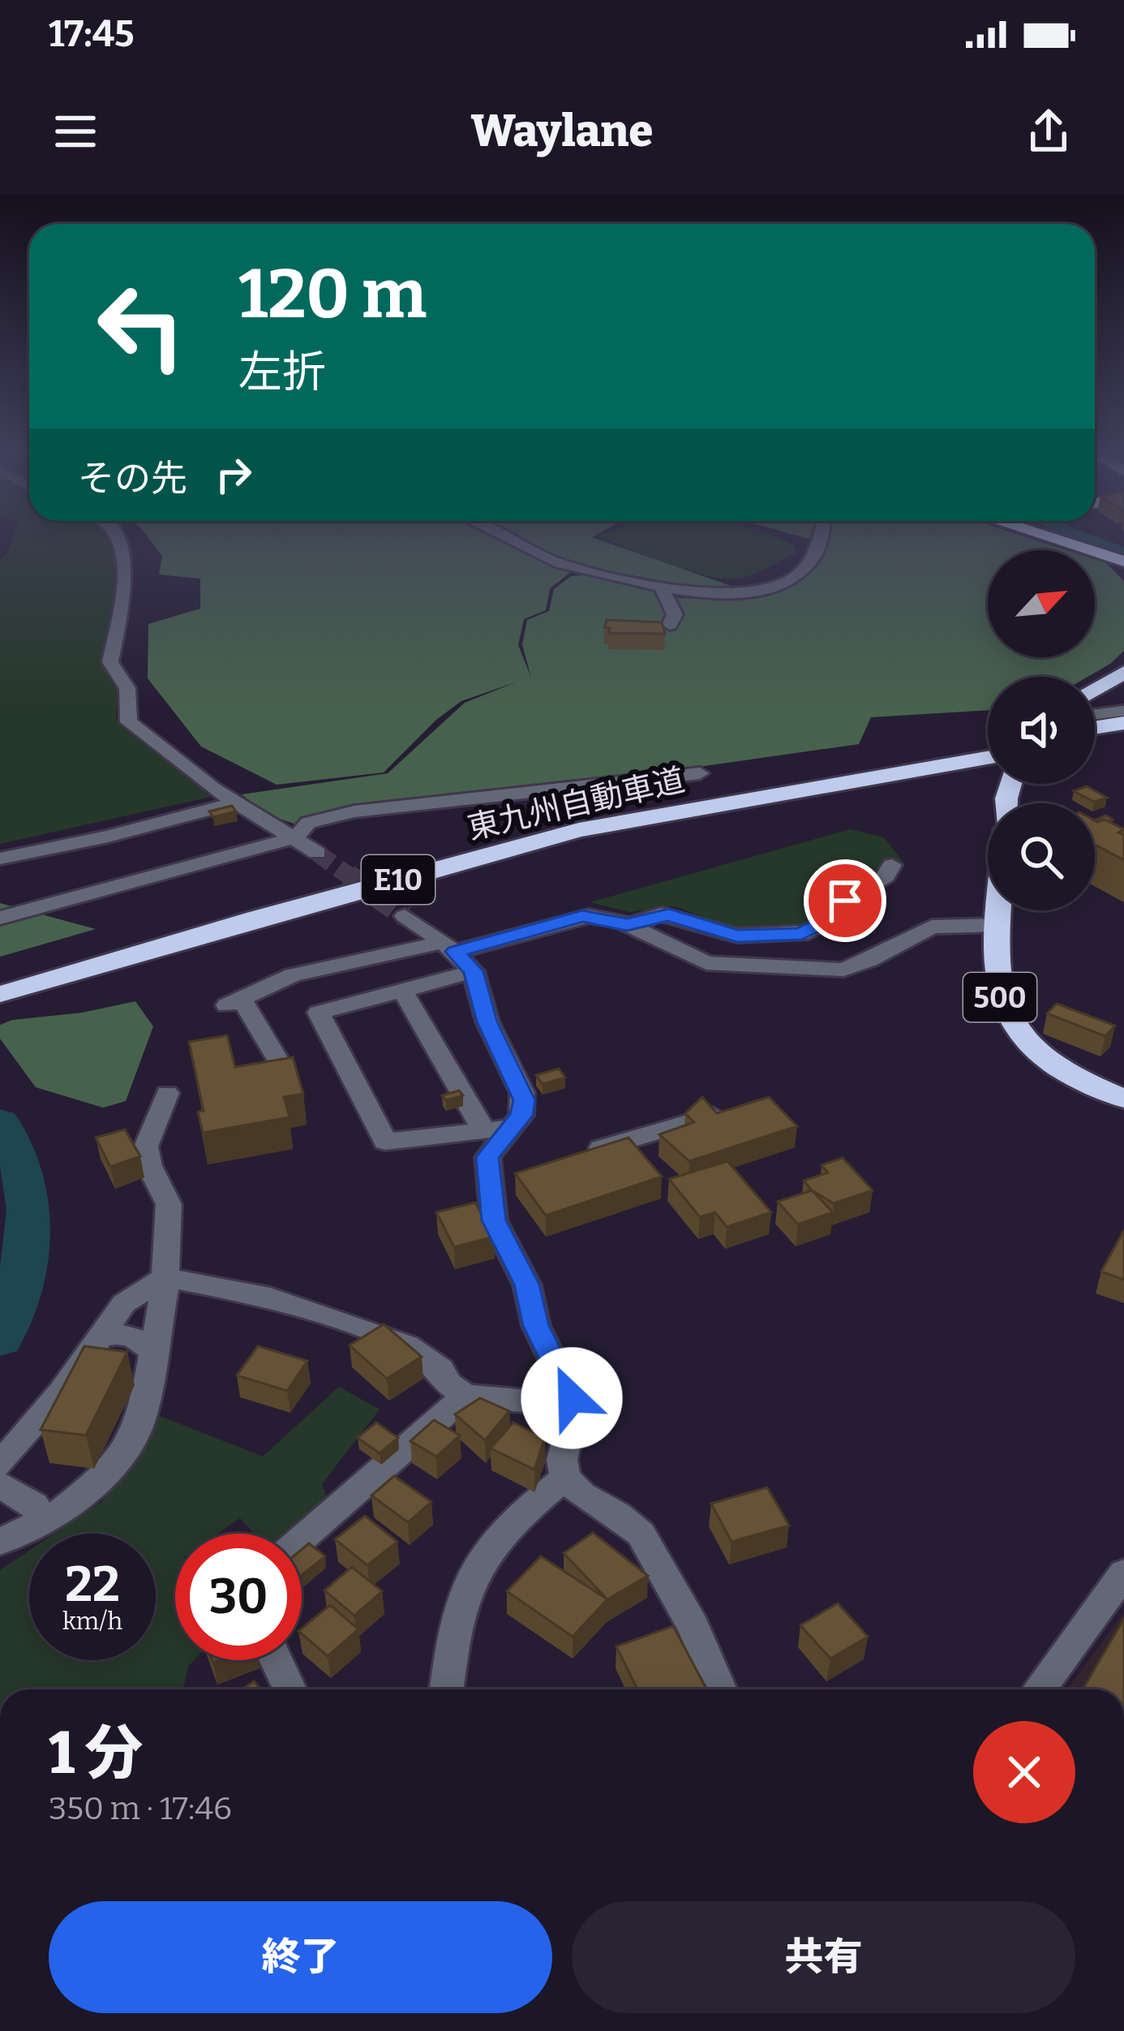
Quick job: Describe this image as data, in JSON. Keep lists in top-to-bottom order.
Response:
{
  "streets": {
    "highway": ["東九州自動車道", "E10", "500"]
  },
  "north": "top right",
  "page": {
    "status": "17:45",
    "header": "Waylane",
    "turn": ["120 m", "左折"],
    "then": "その先",
    "speed": "22 km/h",
    "limit": "30",
    "heading": ["1 分", "350 m · 17:46"],
    "buttons": ["終了", "共有"]
  }
}
